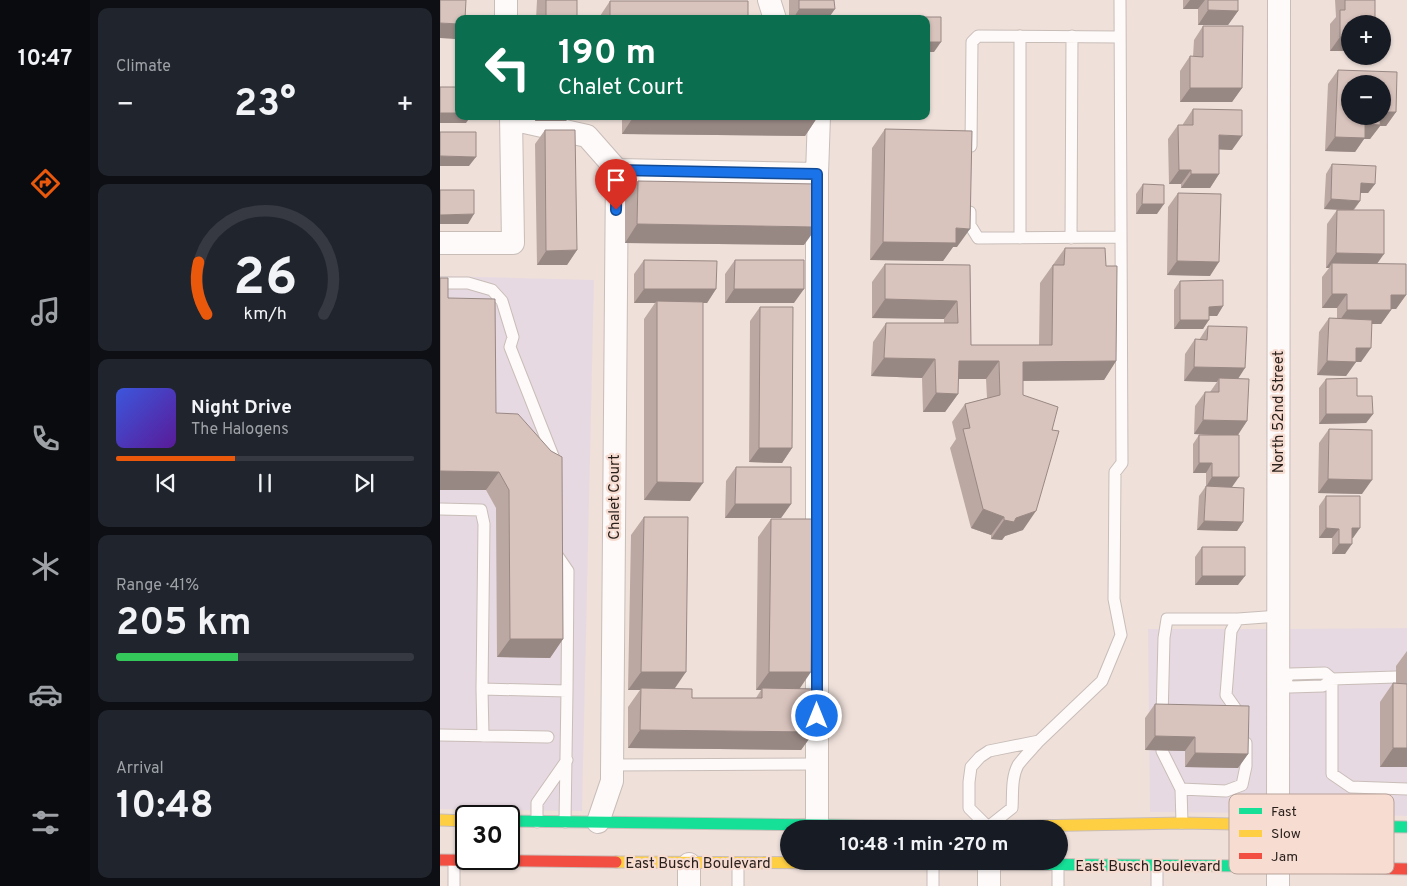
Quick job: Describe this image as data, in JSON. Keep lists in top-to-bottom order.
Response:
{
  "streets": {
    "main road": ["East Busch Boulevard"],
    "street": ["North 52nd Street", "Chalet Court"]
  },
  "legend": ["Fast", "Slow", "Jam"],
  "page": {
    "tabs": "10:47",
    "tile": [
      "Climate",
      ["Range · 41%", "205 km"],
      ["Arrival", "10:48"]
    ],
    "map_buttons": ["+", "−"],
    "turn": ["190 m", "Chalet Court"],
    "heat": ["−", "23°", "+"],
    "song": ["Night Drive", "The Halogens"],
    "limit": "30",
    "trip": "10:48 · 1 min · 270 m",
    "gauge": ["26", "km/h"]
  }
}
